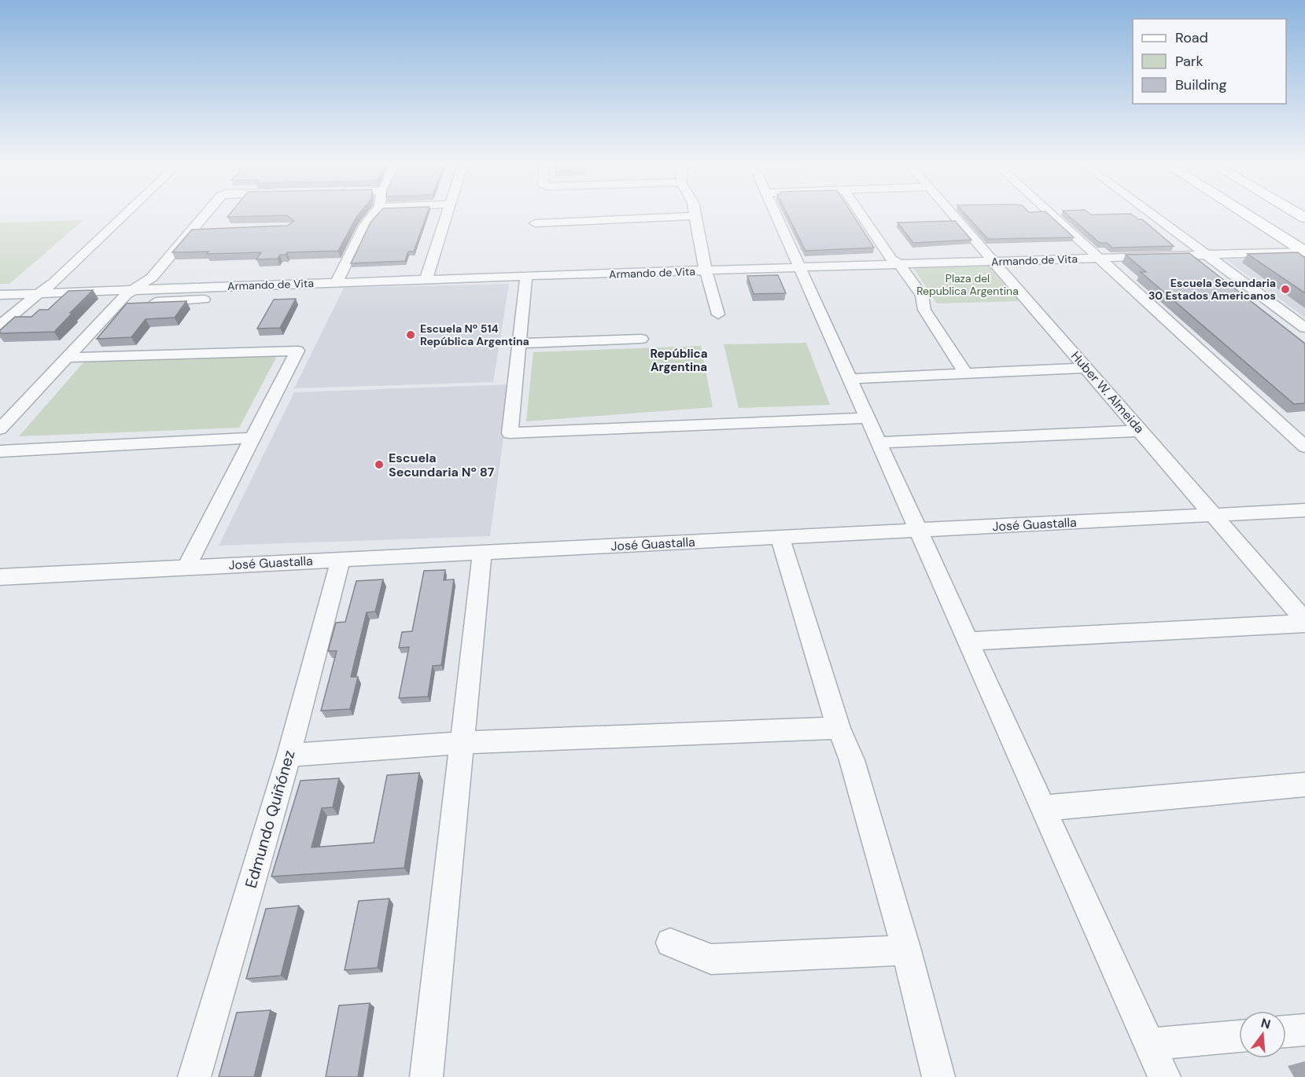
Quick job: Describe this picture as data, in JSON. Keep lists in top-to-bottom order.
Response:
{
  "streets": {
    "street": [
      "Armando de Vita",
      "Huber W. Almeida",
      "José Guastalla",
      "Edmundo Quiñónez"
    ]
  },
  "crossings": [
    ["Armando de Vita", "Huber W. Almeida"],
    ["Huber W. Almeida", "José Guastalla"],
    ["José Guastalla", "Edmundo Quiñónez"]
  ],
  "districts": ["República Argentina"],
  "parks": ["Plaza del Republica Argentina"],
  "places": ["Escuela Secundaria 30 Estados Americanos", "Escuela Nº 514 República Argentina", "Escuela Secundaria Nº 87"],
  "legend": ["Road", "Park", "Building"],
  "north": "top"
}
